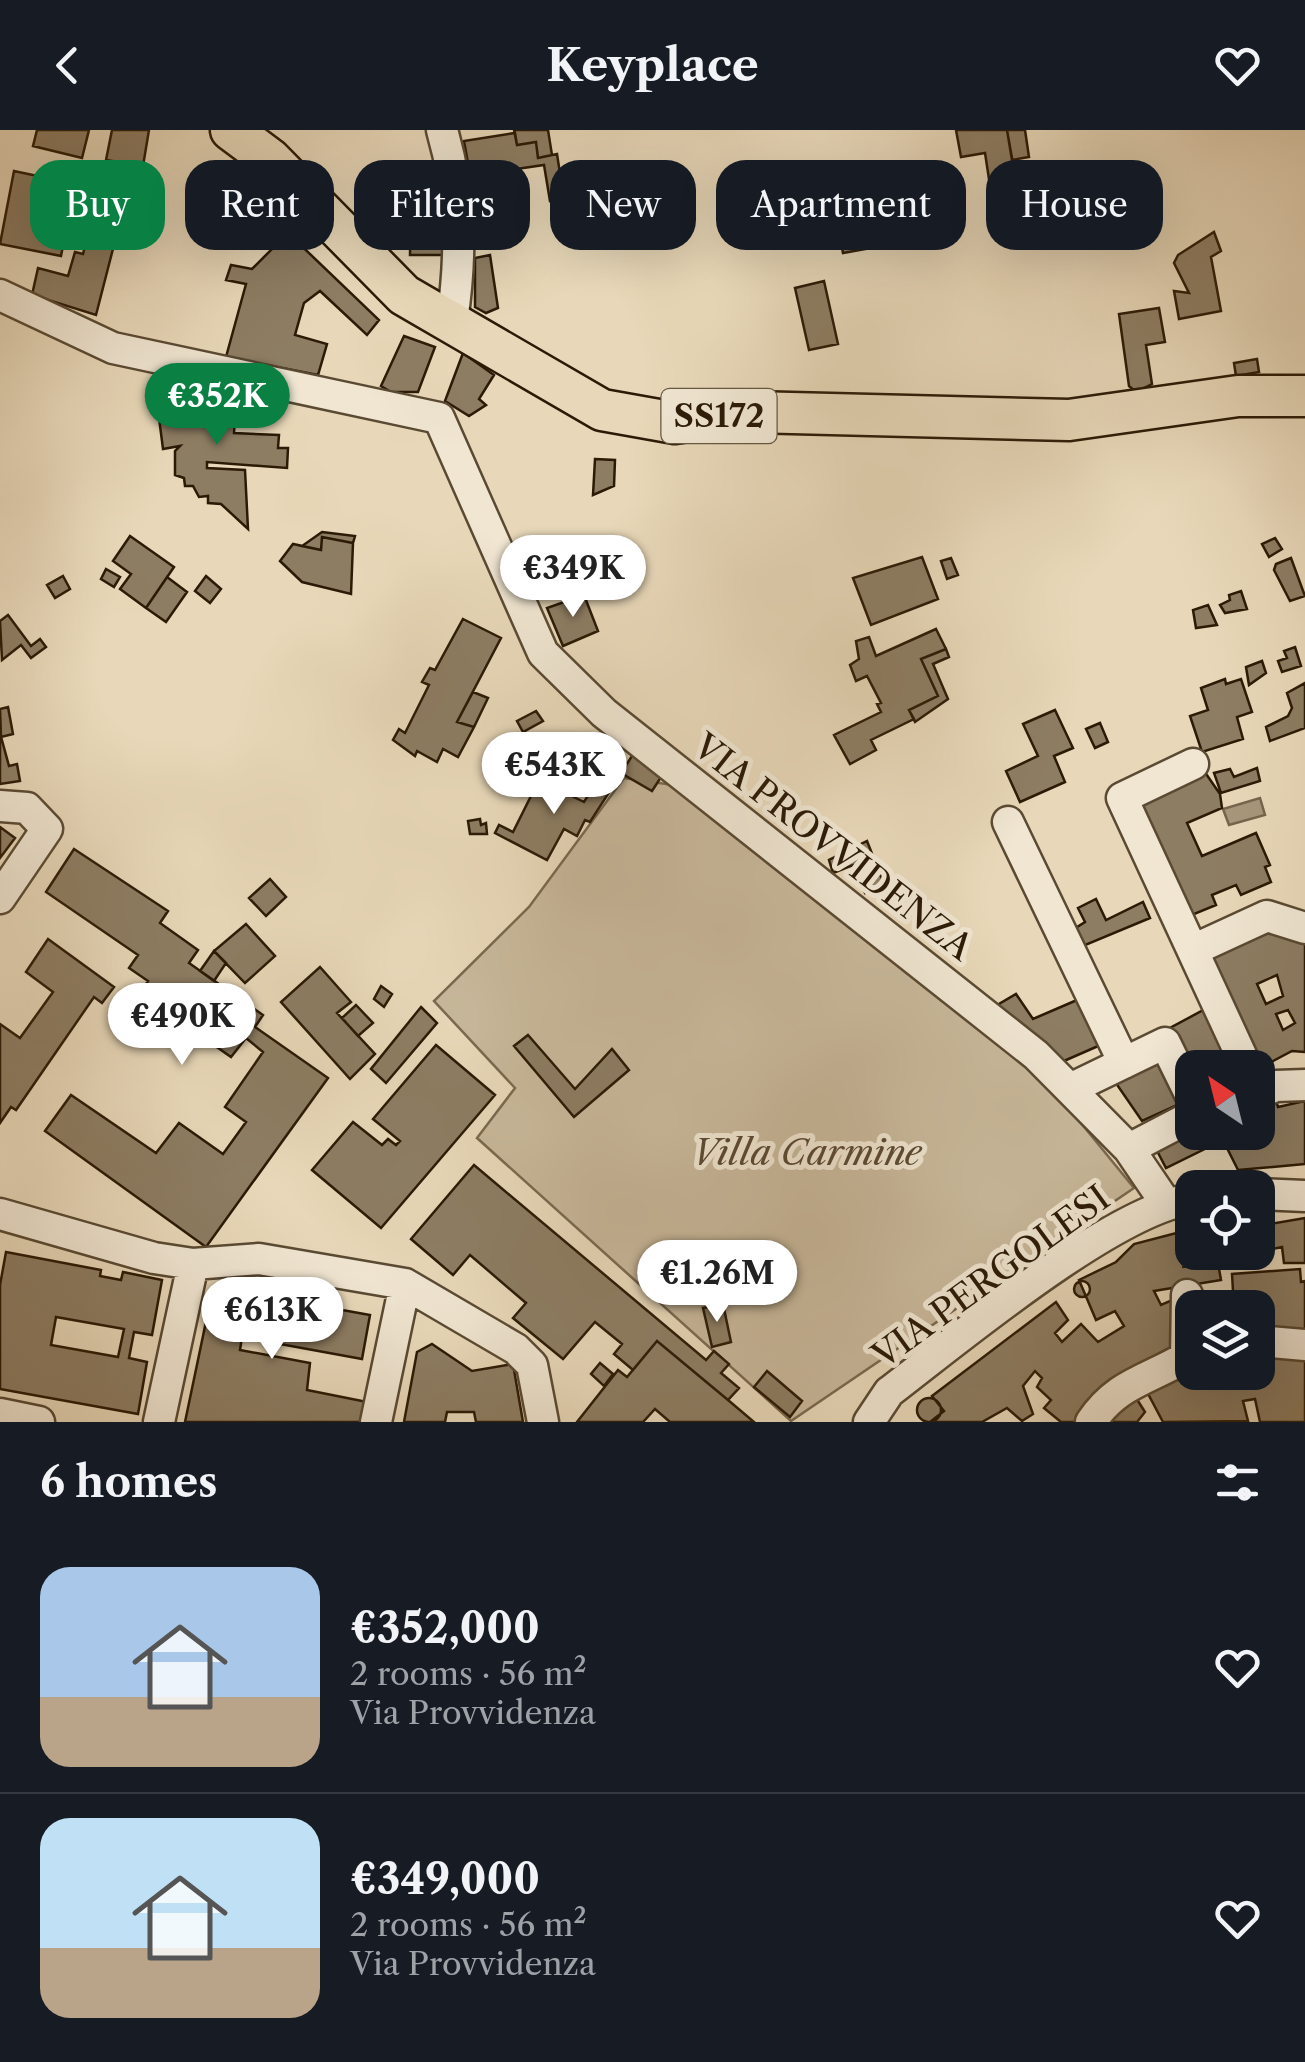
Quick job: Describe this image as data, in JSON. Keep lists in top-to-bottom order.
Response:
{
  "streets": {
    "main road": ["SS172"],
    "street": ["VIA PROVVIDENZA", "VIA PERGOLESI"]
  },
  "parks": ["Villa Carmine"],
  "north": "top left",
  "page": {
    "header": "Keyplace",
    "chip": [
      "Buy",
      "Rent",
      "Filters",
      "New",
      "Apartment",
      "House"
    ],
    "price": [
      "€352K",
      "€349K",
      "€543K",
      "€490K",
      "€1.26M",
      "€613K"
    ],
    "heading": "6 homes",
    "list": [
      {
        "name": "€352,000",
        "note": "2 rooms · 56 m² · Via Provvidenza"
      },
      {
        "name": "€349,000",
        "note": "2 rooms · 56 m² · Via Provvidenza"
      }
    ]
  }
}
